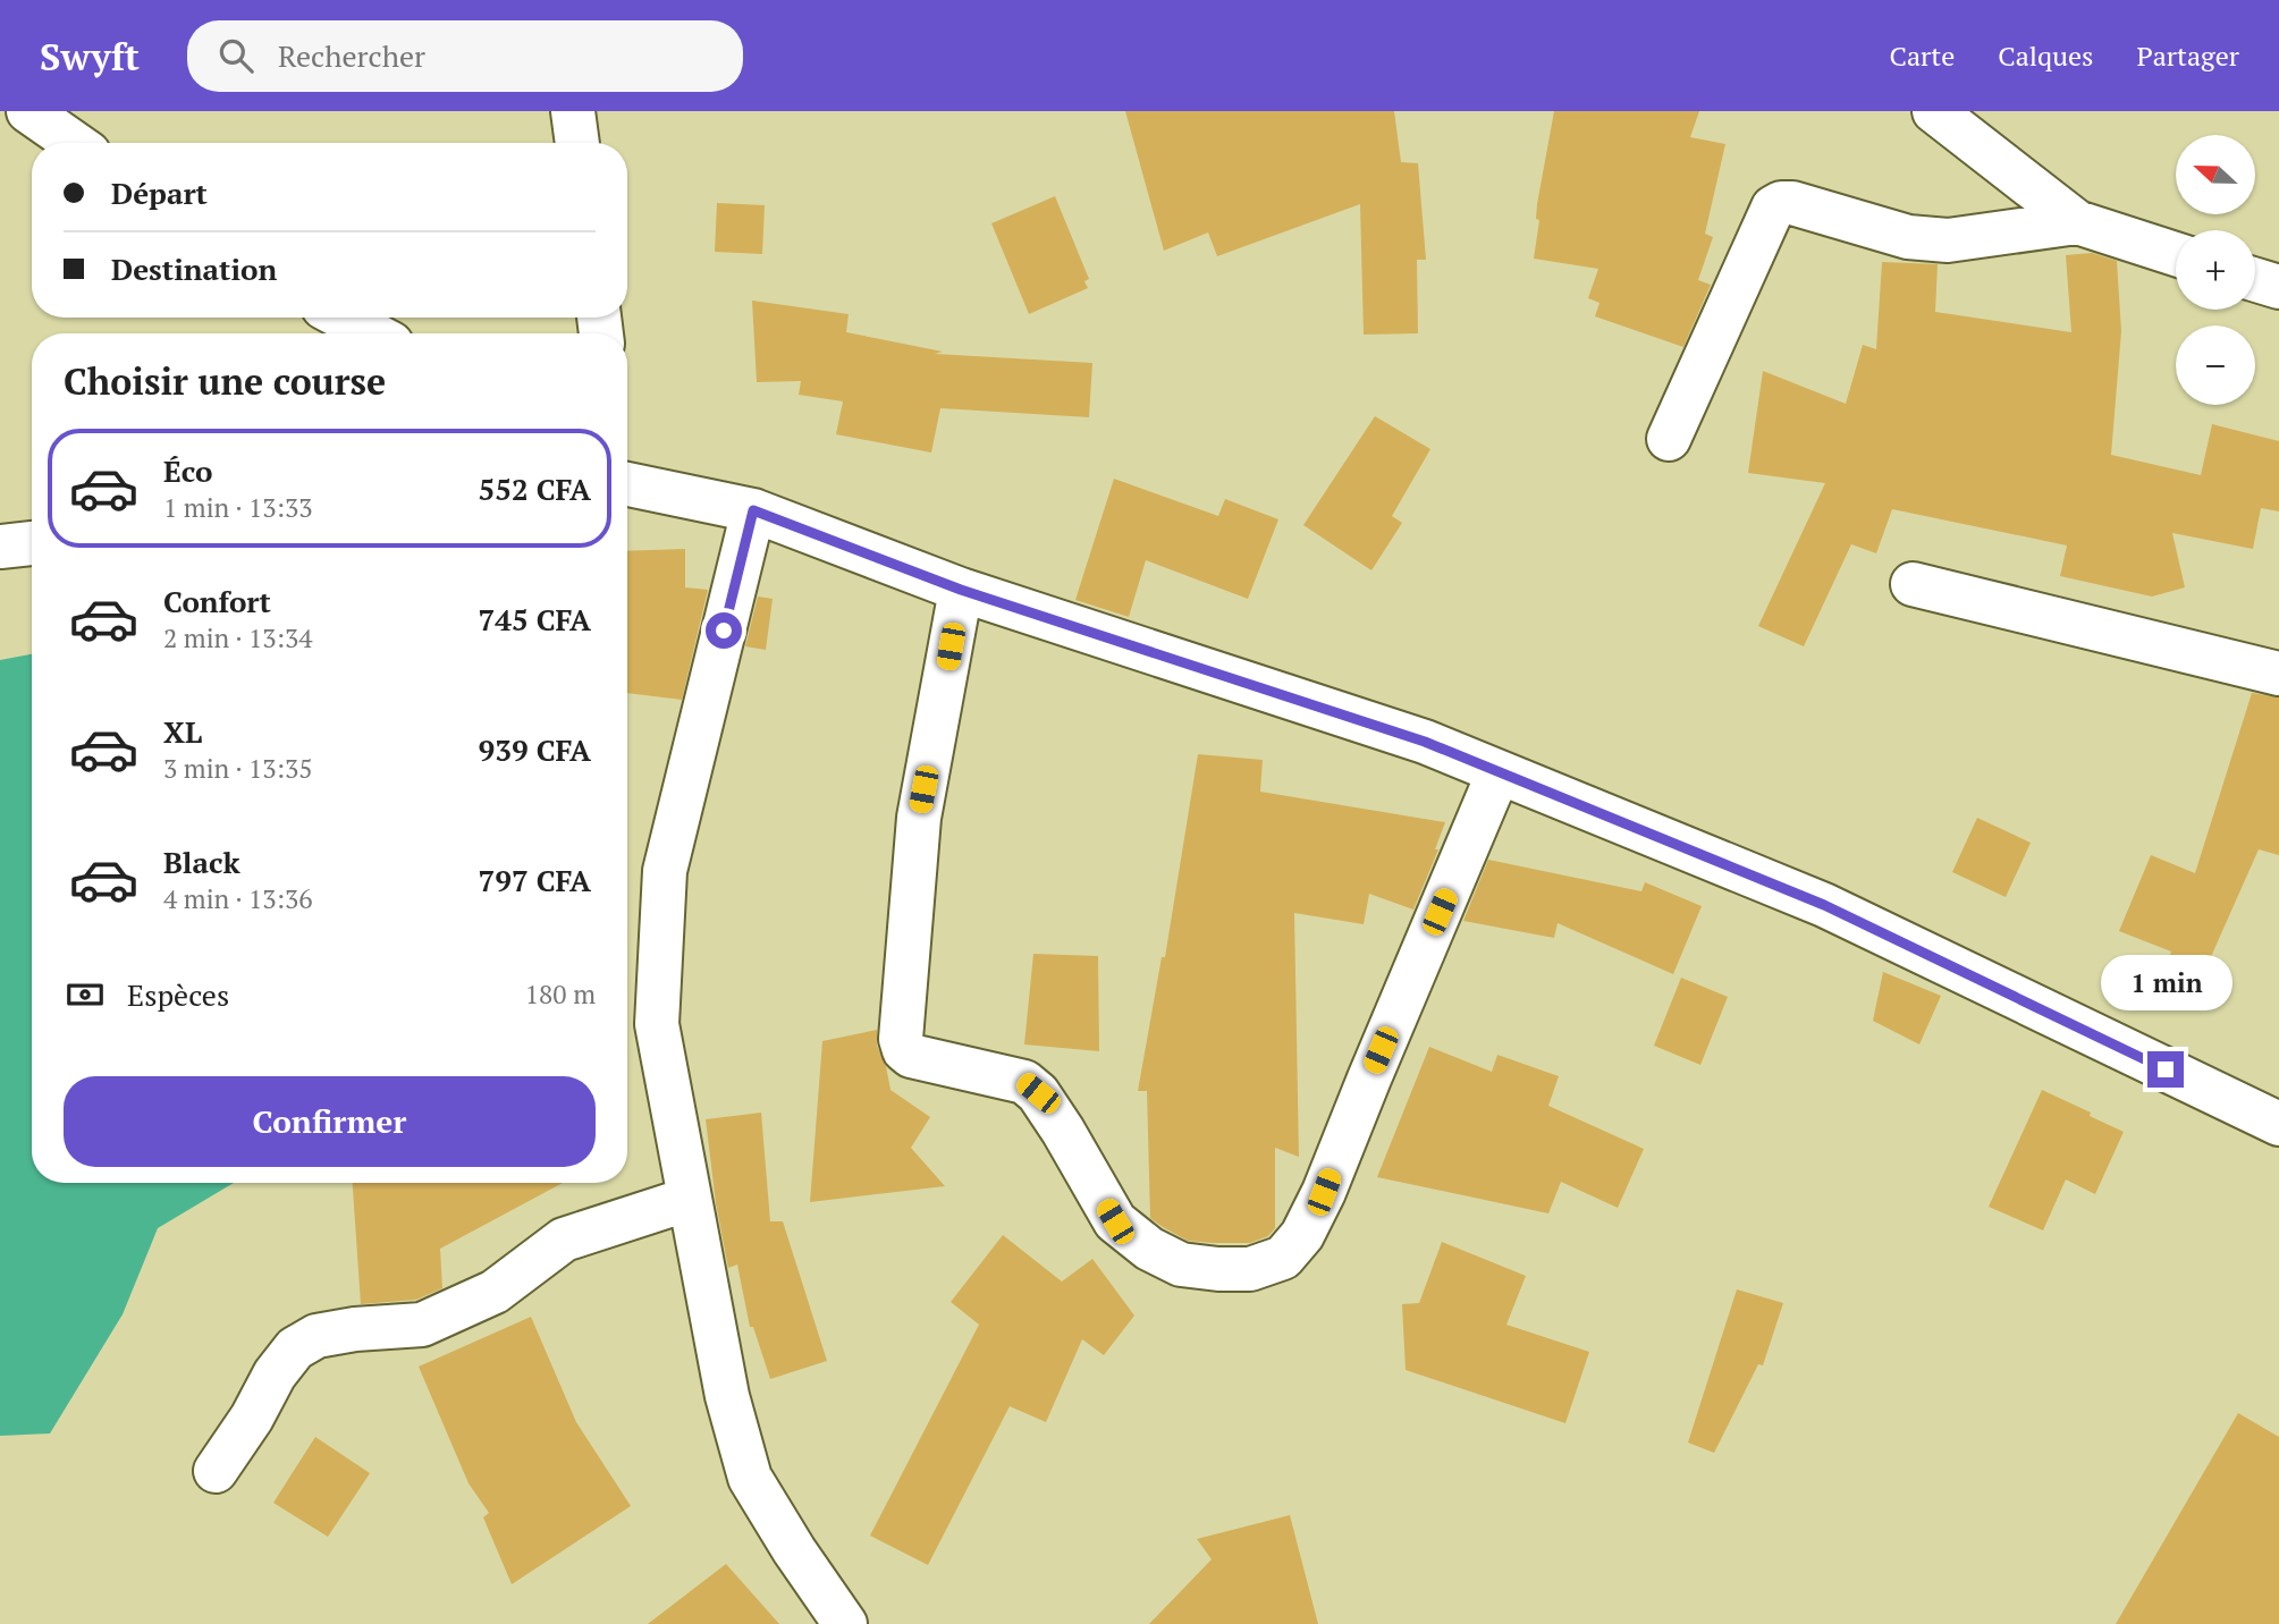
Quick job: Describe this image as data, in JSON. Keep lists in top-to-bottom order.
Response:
{
  "north": "left",
  "page": {
    "header": "Swyft",
    "search": "Rechercher",
    "nav": ["Carte", "Calques", "Partager"],
    "map_buttons": ["+", "−"],
    "banner": ["Départ", "Destination"],
    "heading": "Choisir une course",
    "list": [
      {
        "name": "Éco",
        "note": "1 min · 13:33",
        "value": "552 CFA"
      },
      {
        "name": "Confort",
        "note": "2 min · 13:34",
        "value": "745 CFA"
      },
      {
        "name": "XL",
        "note": "3 min · 13:35",
        "value": "939 CFA"
      },
      {
        "name": "Black",
        "note": "4 min · 13:36",
        "value": "797 CFA"
      }
    ],
    "pay": ["Espèces", "180 m"],
    "bubble": "1 min",
    "buttons": "Confirmer"
  }
}
